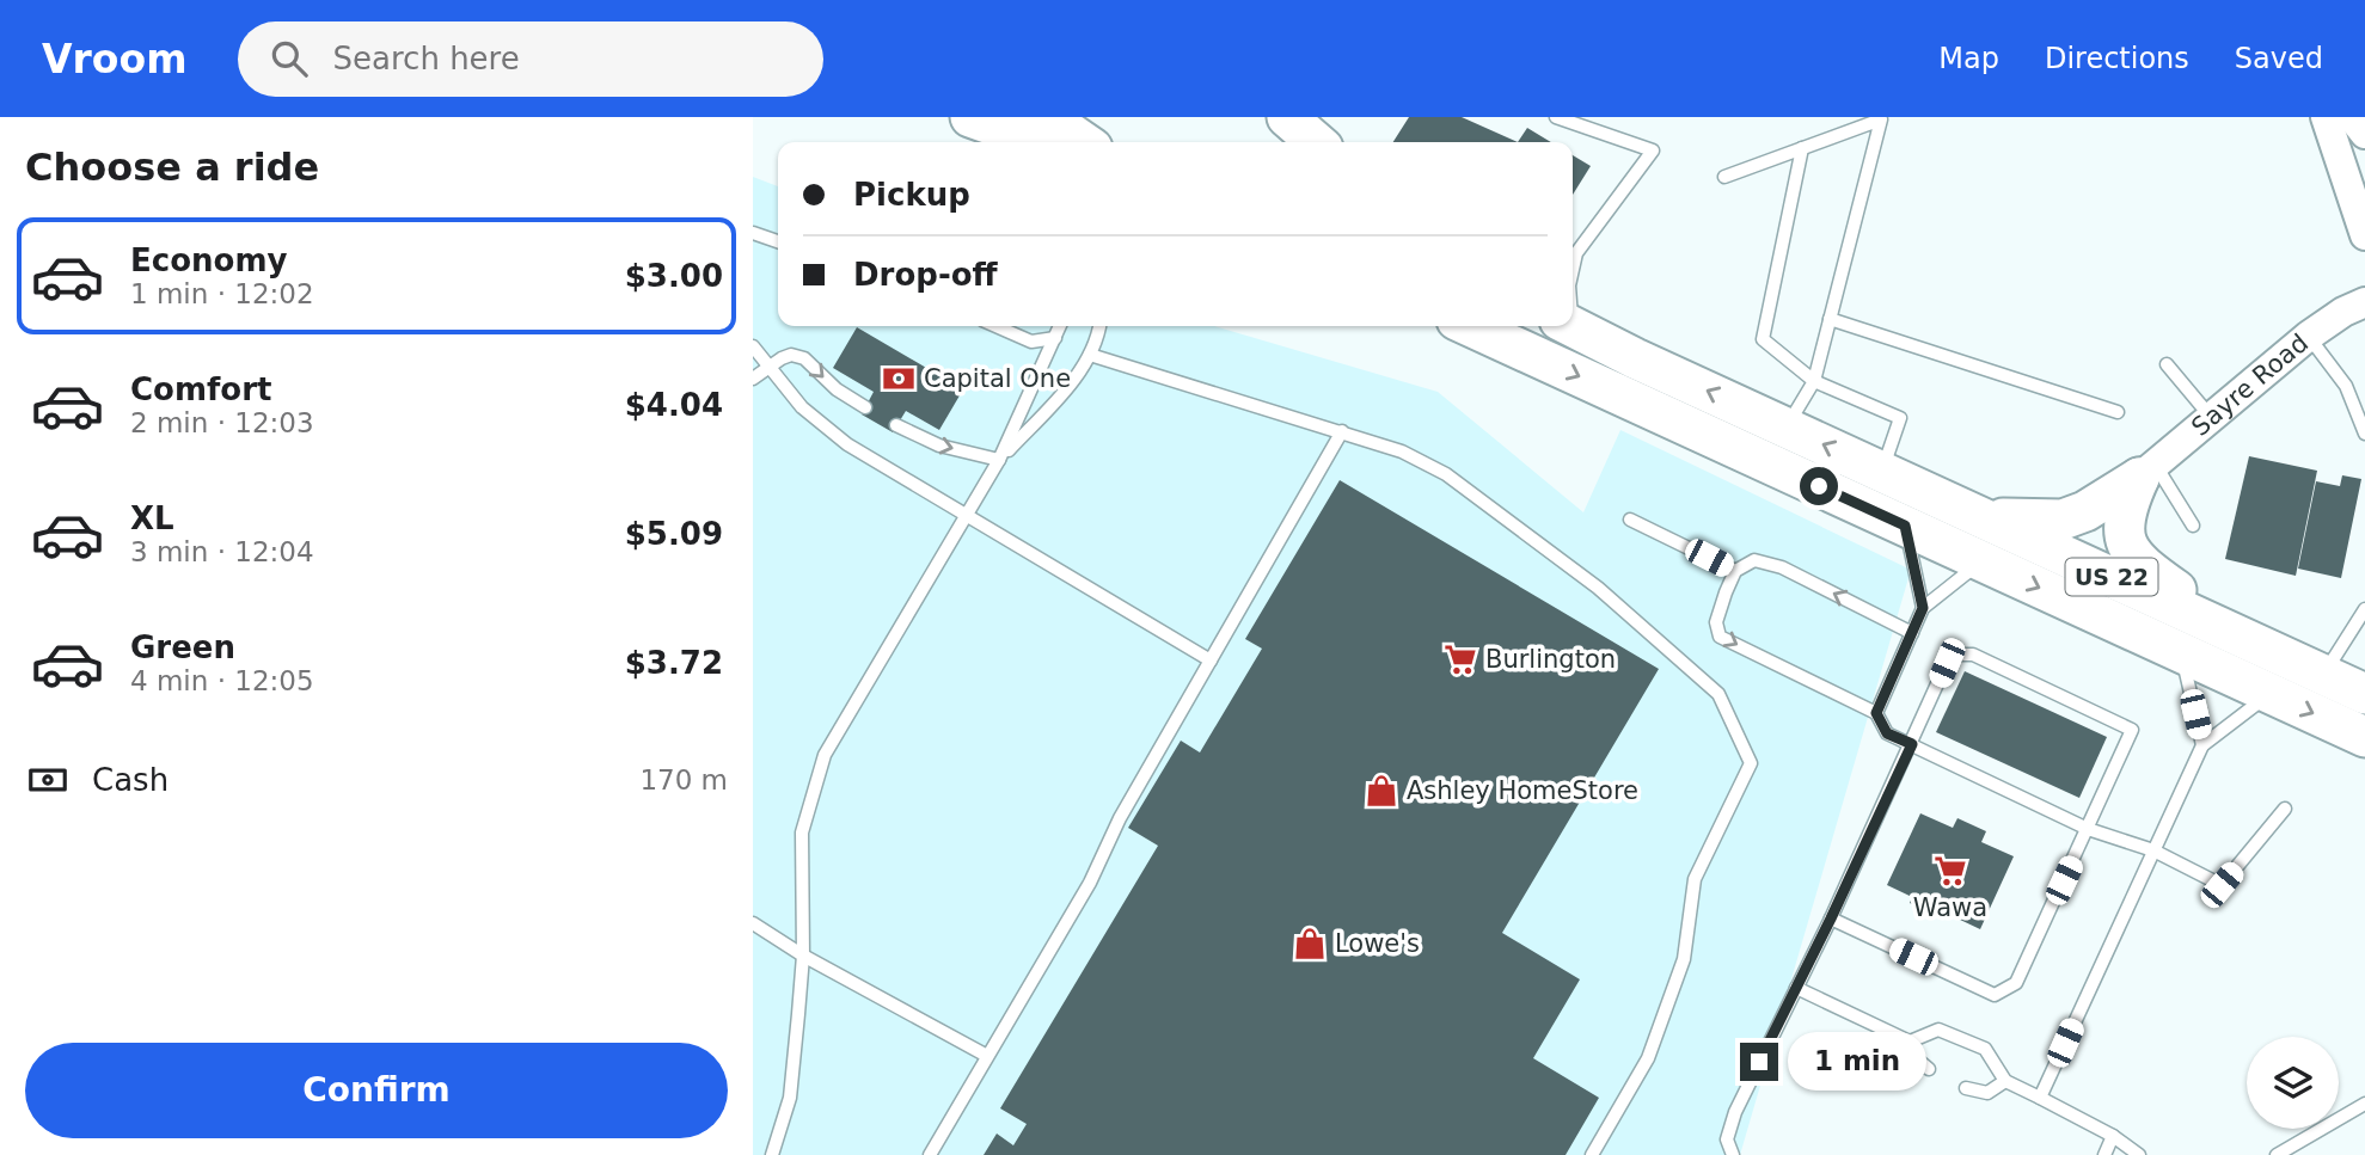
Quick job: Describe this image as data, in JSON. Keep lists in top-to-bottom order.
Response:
{
  "streets": {
    "highway": ["US 22"],
    "street": ["Sayre Road"]
  },
  "places": {
    "bank": ["Capital One"],
    "supermarket": ["Burlington", "Wawa"],
    "shop": ["Ashley HomeStore", "Lowe's"]
  },
  "page": {
    "header": "Vroom",
    "search": "Search here",
    "nav": ["Map", "Directions", "Saved"],
    "heading": "Choose a ride",
    "banner": ["Pickup", "Drop-off"],
    "list": [
      {
        "name": "Economy",
        "note": "1 min · 12:02",
        "value": "$3.00"
      },
      {
        "name": "Comfort",
        "note": "2 min · 12:03",
        "value": "$4.04"
      },
      {
        "name": "XL",
        "note": "3 min · 12:04",
        "value": "$5.09"
      },
      {
        "name": "Green",
        "note": "4 min · 12:05",
        "value": "$3.72"
      }
    ],
    "pay": ["Cash", "170 m"],
    "buttons": "Confirm",
    "bubble": "1 min"
  }
}
